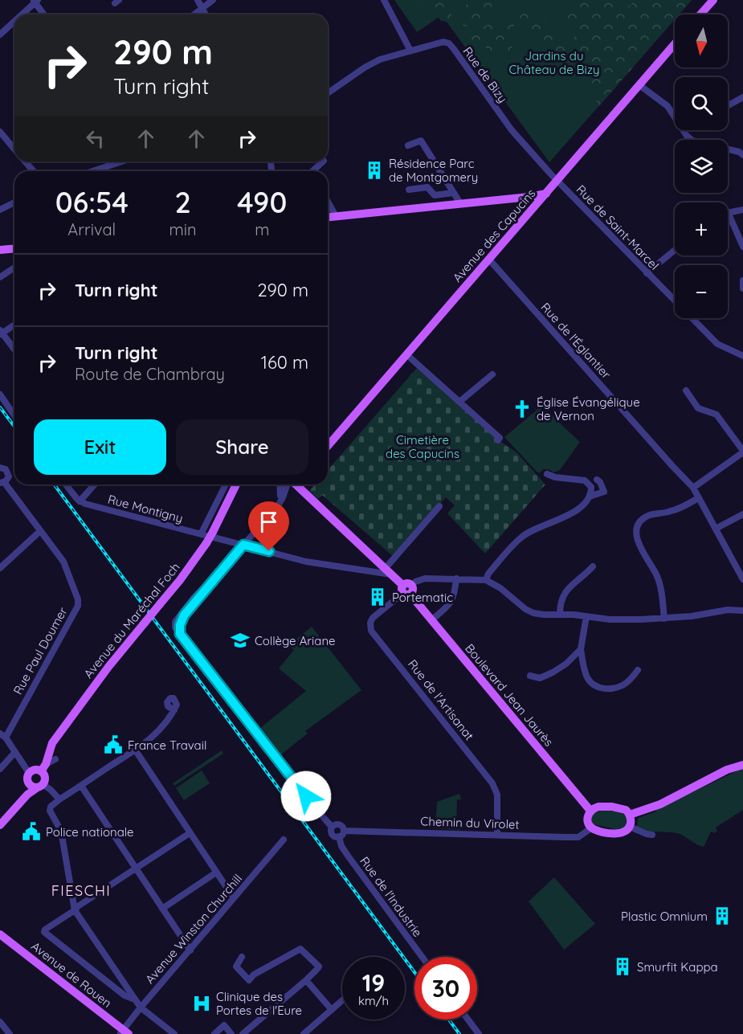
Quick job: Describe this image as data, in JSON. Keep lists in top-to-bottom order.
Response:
{
  "streets": {
    "main road": [
      "Avenue des Capucins",
      "Avenue du Maréchal Foch",
      "Boulevard Jean Jaurès",
      "Avenue de Rouen"
    ],
    "street": [
      "Rue de Bizy",
      "Rue de Saint-Marcel",
      "Rue de l'Églantier",
      "Rue Montigny",
      "Rue Paul Doumer",
      "Rue de l'Artisanat",
      "Chemin du Virolet",
      "Rue de l'Industrie",
      "Avenue Winston Churchill"
    ]
  },
  "crossings": [
    ["Rue de Bizy", "Rue de Saint-Marcel"],
    ["Rue de Bizy", "Avenue des Capucins"],
    ["Rue de Saint-Marcel", "Avenue des Capucins"],
    ["Avenue des Capucins", "Rue de l'Églantier"],
    ["Rue Montigny", "Boulevard Jean Jaurès"],
    ["Boulevard Jean Jaurès", "Rue de l'Artisanat"],
    ["Boulevard Jean Jaurès", "Chemin du Virolet"],
    ["Rue de l'Artisanat", "Chemin du Virolet"],
    ["Chemin du Virolet", "Rue de l'Industrie"],
    ["Avenue Winston Churchill", "Avenue de Rouen"]
  ],
  "districts": ["FIESCHI"],
  "parks": ["Jardins du Château de Bizy", "Cimetière des Capucins"],
  "places": {
    "building": [
      "Résidence Parc de Montgomery",
      "Portematic",
      "Plastic Omnium",
      "Smurfit Kappa"
    ],
    "church": ["Église Évangélique de Vernon"],
    "school or university": ["Collège Ariane"],
    "public building": ["France Travail", "Police nationale"],
    "hospital": ["Clinique des Portes de l'Eure"]
  },
  "north": "bottom",
  "page": {
    "map_buttons": ["+", "−"],
    "turn": ["290 m", "Turn right"],
    "eta": [
      "06:54",
      "Arrival",
      "2",
      "min",
      "490",
      "m"
    ],
    "list": [
      {
        "name": "Turn right",
        "value": "290 m"
      },
      {
        "name": "Turn right",
        "note": "Route de Chambray",
        "value": "160 m"
      }
    ],
    "buttons": ["Exit", "Share"],
    "speed": "19 km/h",
    "limit": "30"
  }
}
